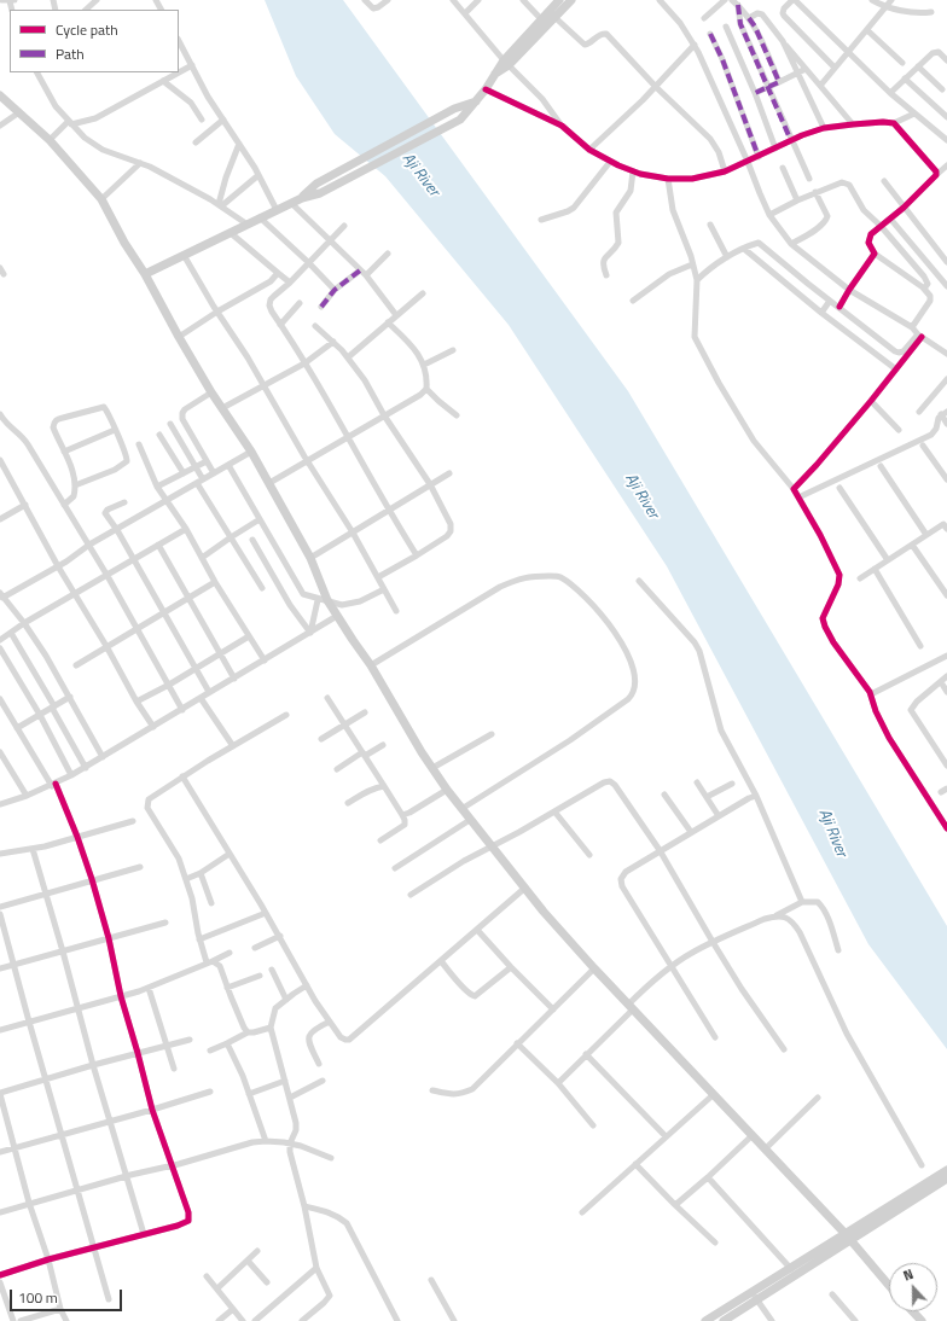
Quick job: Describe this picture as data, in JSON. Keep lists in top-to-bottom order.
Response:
{
  "water": ["Aji River"],
  "legend": ["Cycle path", "Path"],
  "scale_bar": "100 m",
  "north": "top"
}
